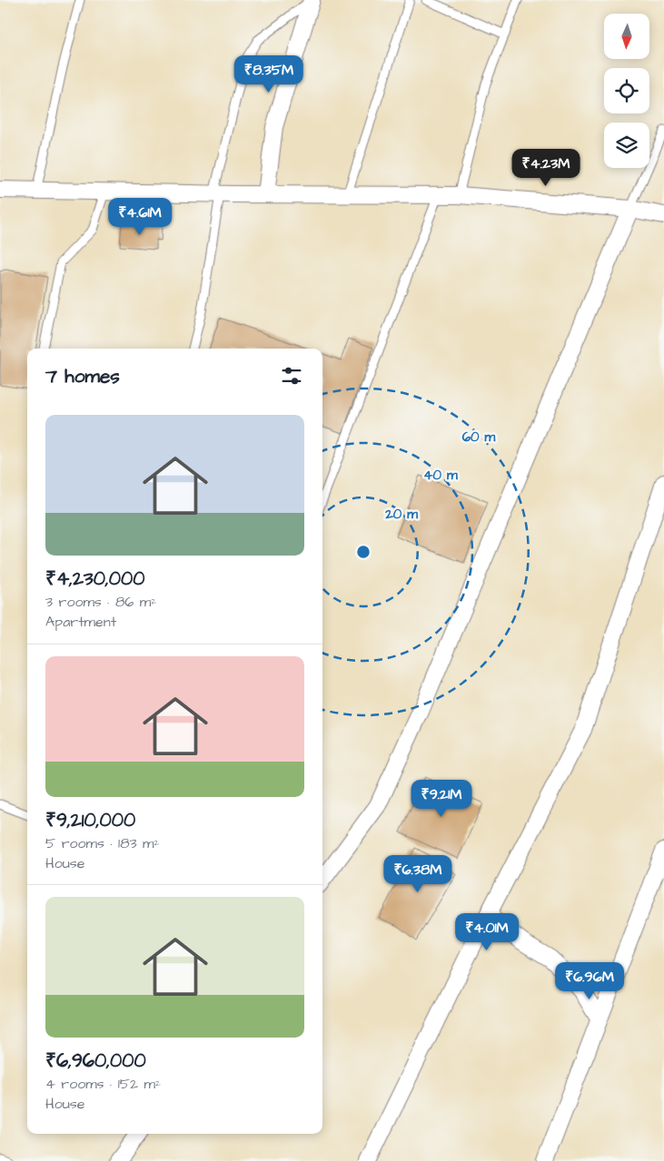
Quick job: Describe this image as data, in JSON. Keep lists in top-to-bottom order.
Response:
{
  "north": "bottom",
  "page": {
    "price": [
      "₹8.35M",
      "₹4.23M",
      "₹4.61M",
      "₹9.21M",
      "₹6.38M",
      "₹4.01M",
      "₹6.96M"
    ],
    "heading": "7 homes",
    "list": [
      {
        "name": "₹4,230,000",
        "note": "3 rooms · 86 m² · Apartment"
      },
      {
        "name": "₹9,210,000",
        "note": "5 rooms · 183 m² · House"
      },
      {
        "name": "₹6,960,000",
        "note": "4 rooms · 152 m² · House"
      }
    ]
  },
  "rings": ["60 m", "40 m", "20 m"]
}
